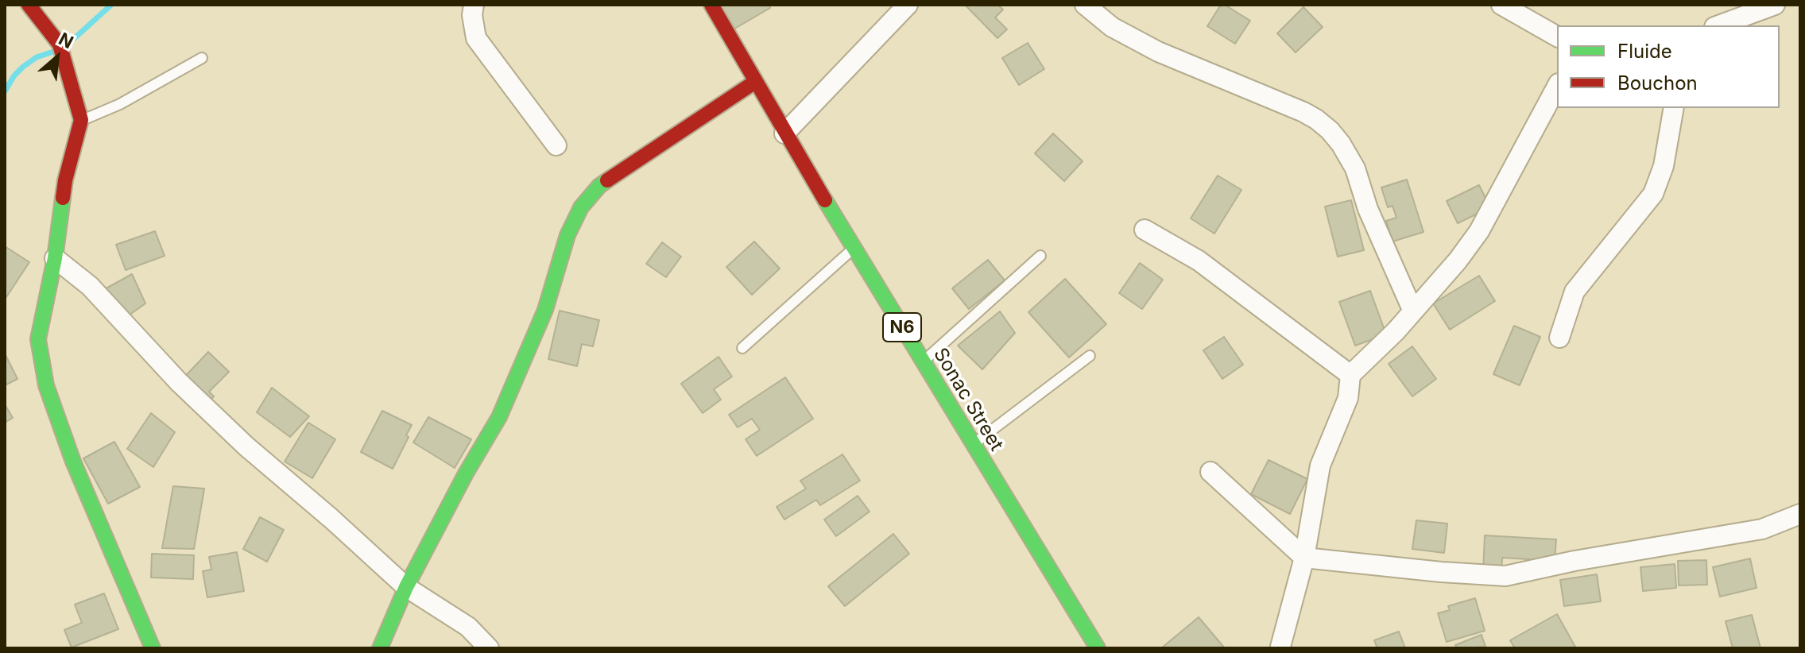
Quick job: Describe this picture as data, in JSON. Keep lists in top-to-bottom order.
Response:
{
  "streets": {
    "main road": ["N6", "Sonac Street"]
  },
  "legend": ["Fluide", "Bouchon"],
  "north": "top right"
}
